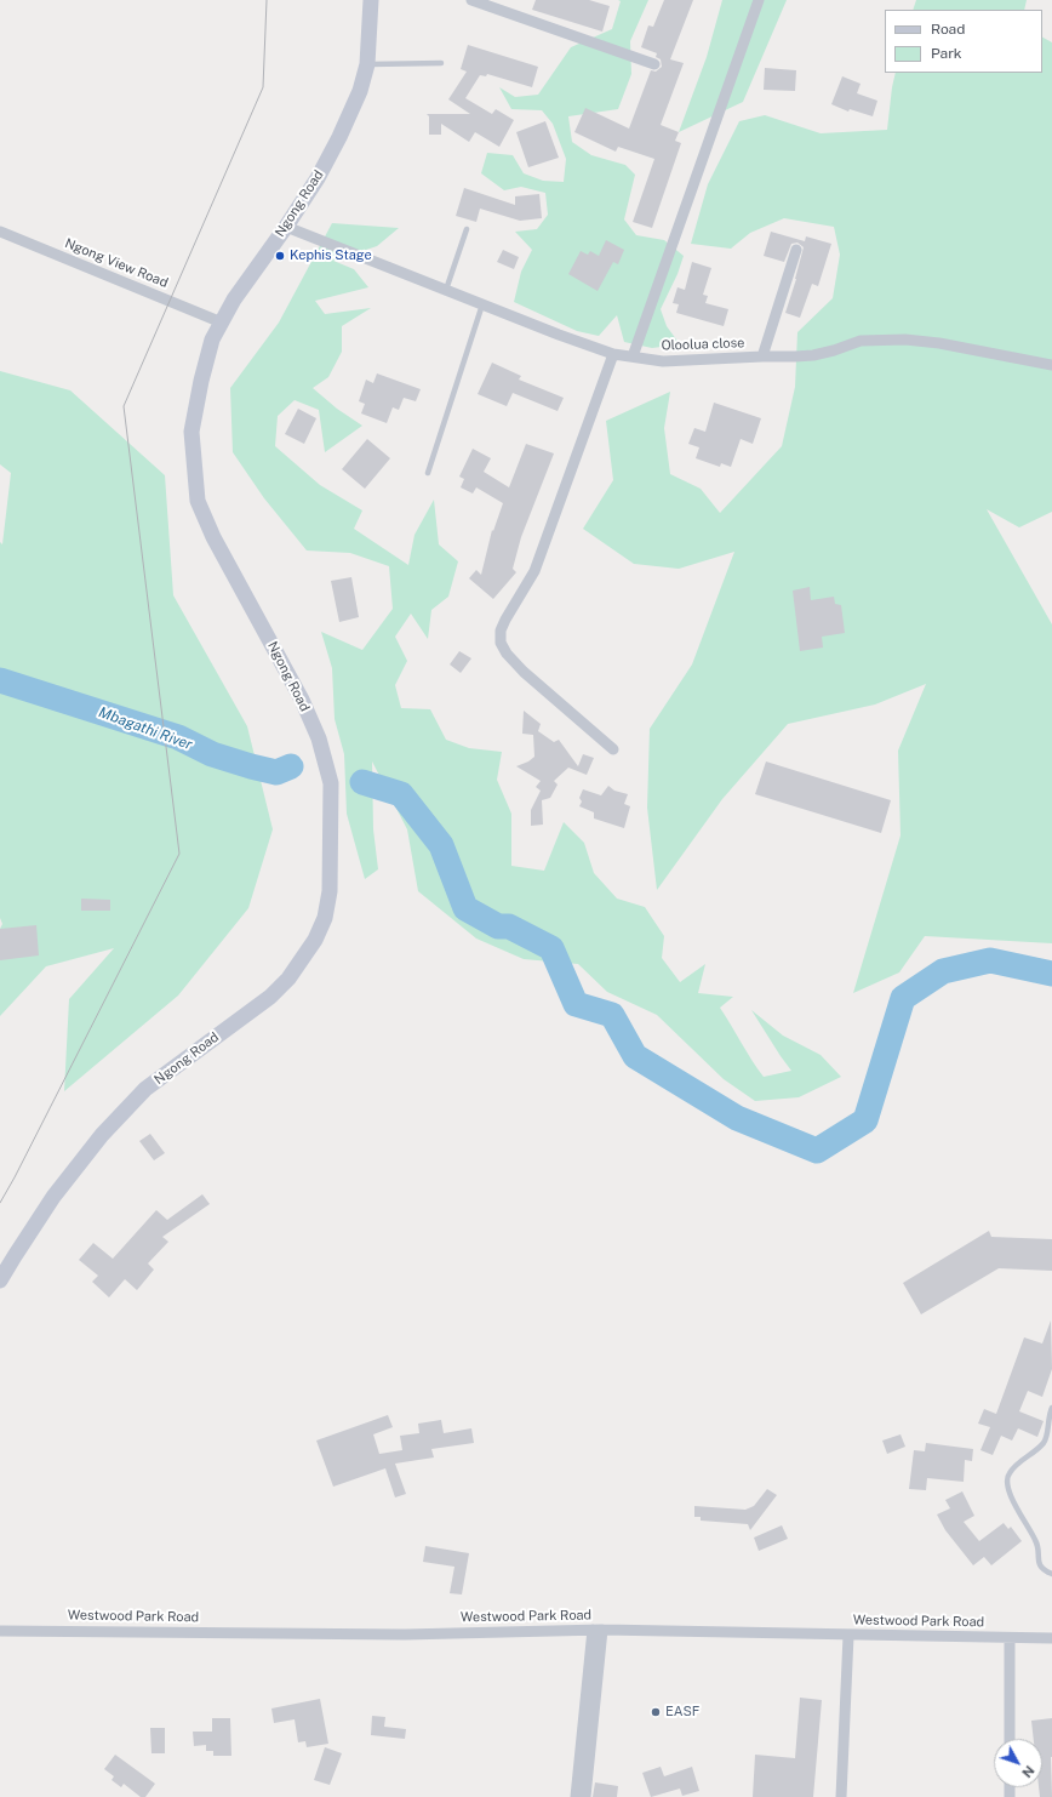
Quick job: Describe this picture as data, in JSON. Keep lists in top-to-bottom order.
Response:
{
  "streets": {
    "main road": ["Ngong Road"],
    "street": ["Ngong View Road", "Oloolua close", "Westwood Park Road"]
  },
  "crossings": [
    ["Ngong Road", "Ngong View Road"],
    ["Ngong Road", "Oloolua close"]
  ],
  "water": ["Mbagathi River"],
  "places": ["Kephis Stage", "EASF"],
  "legend": ["Road", "Park"],
  "north": "bottom right"
}
